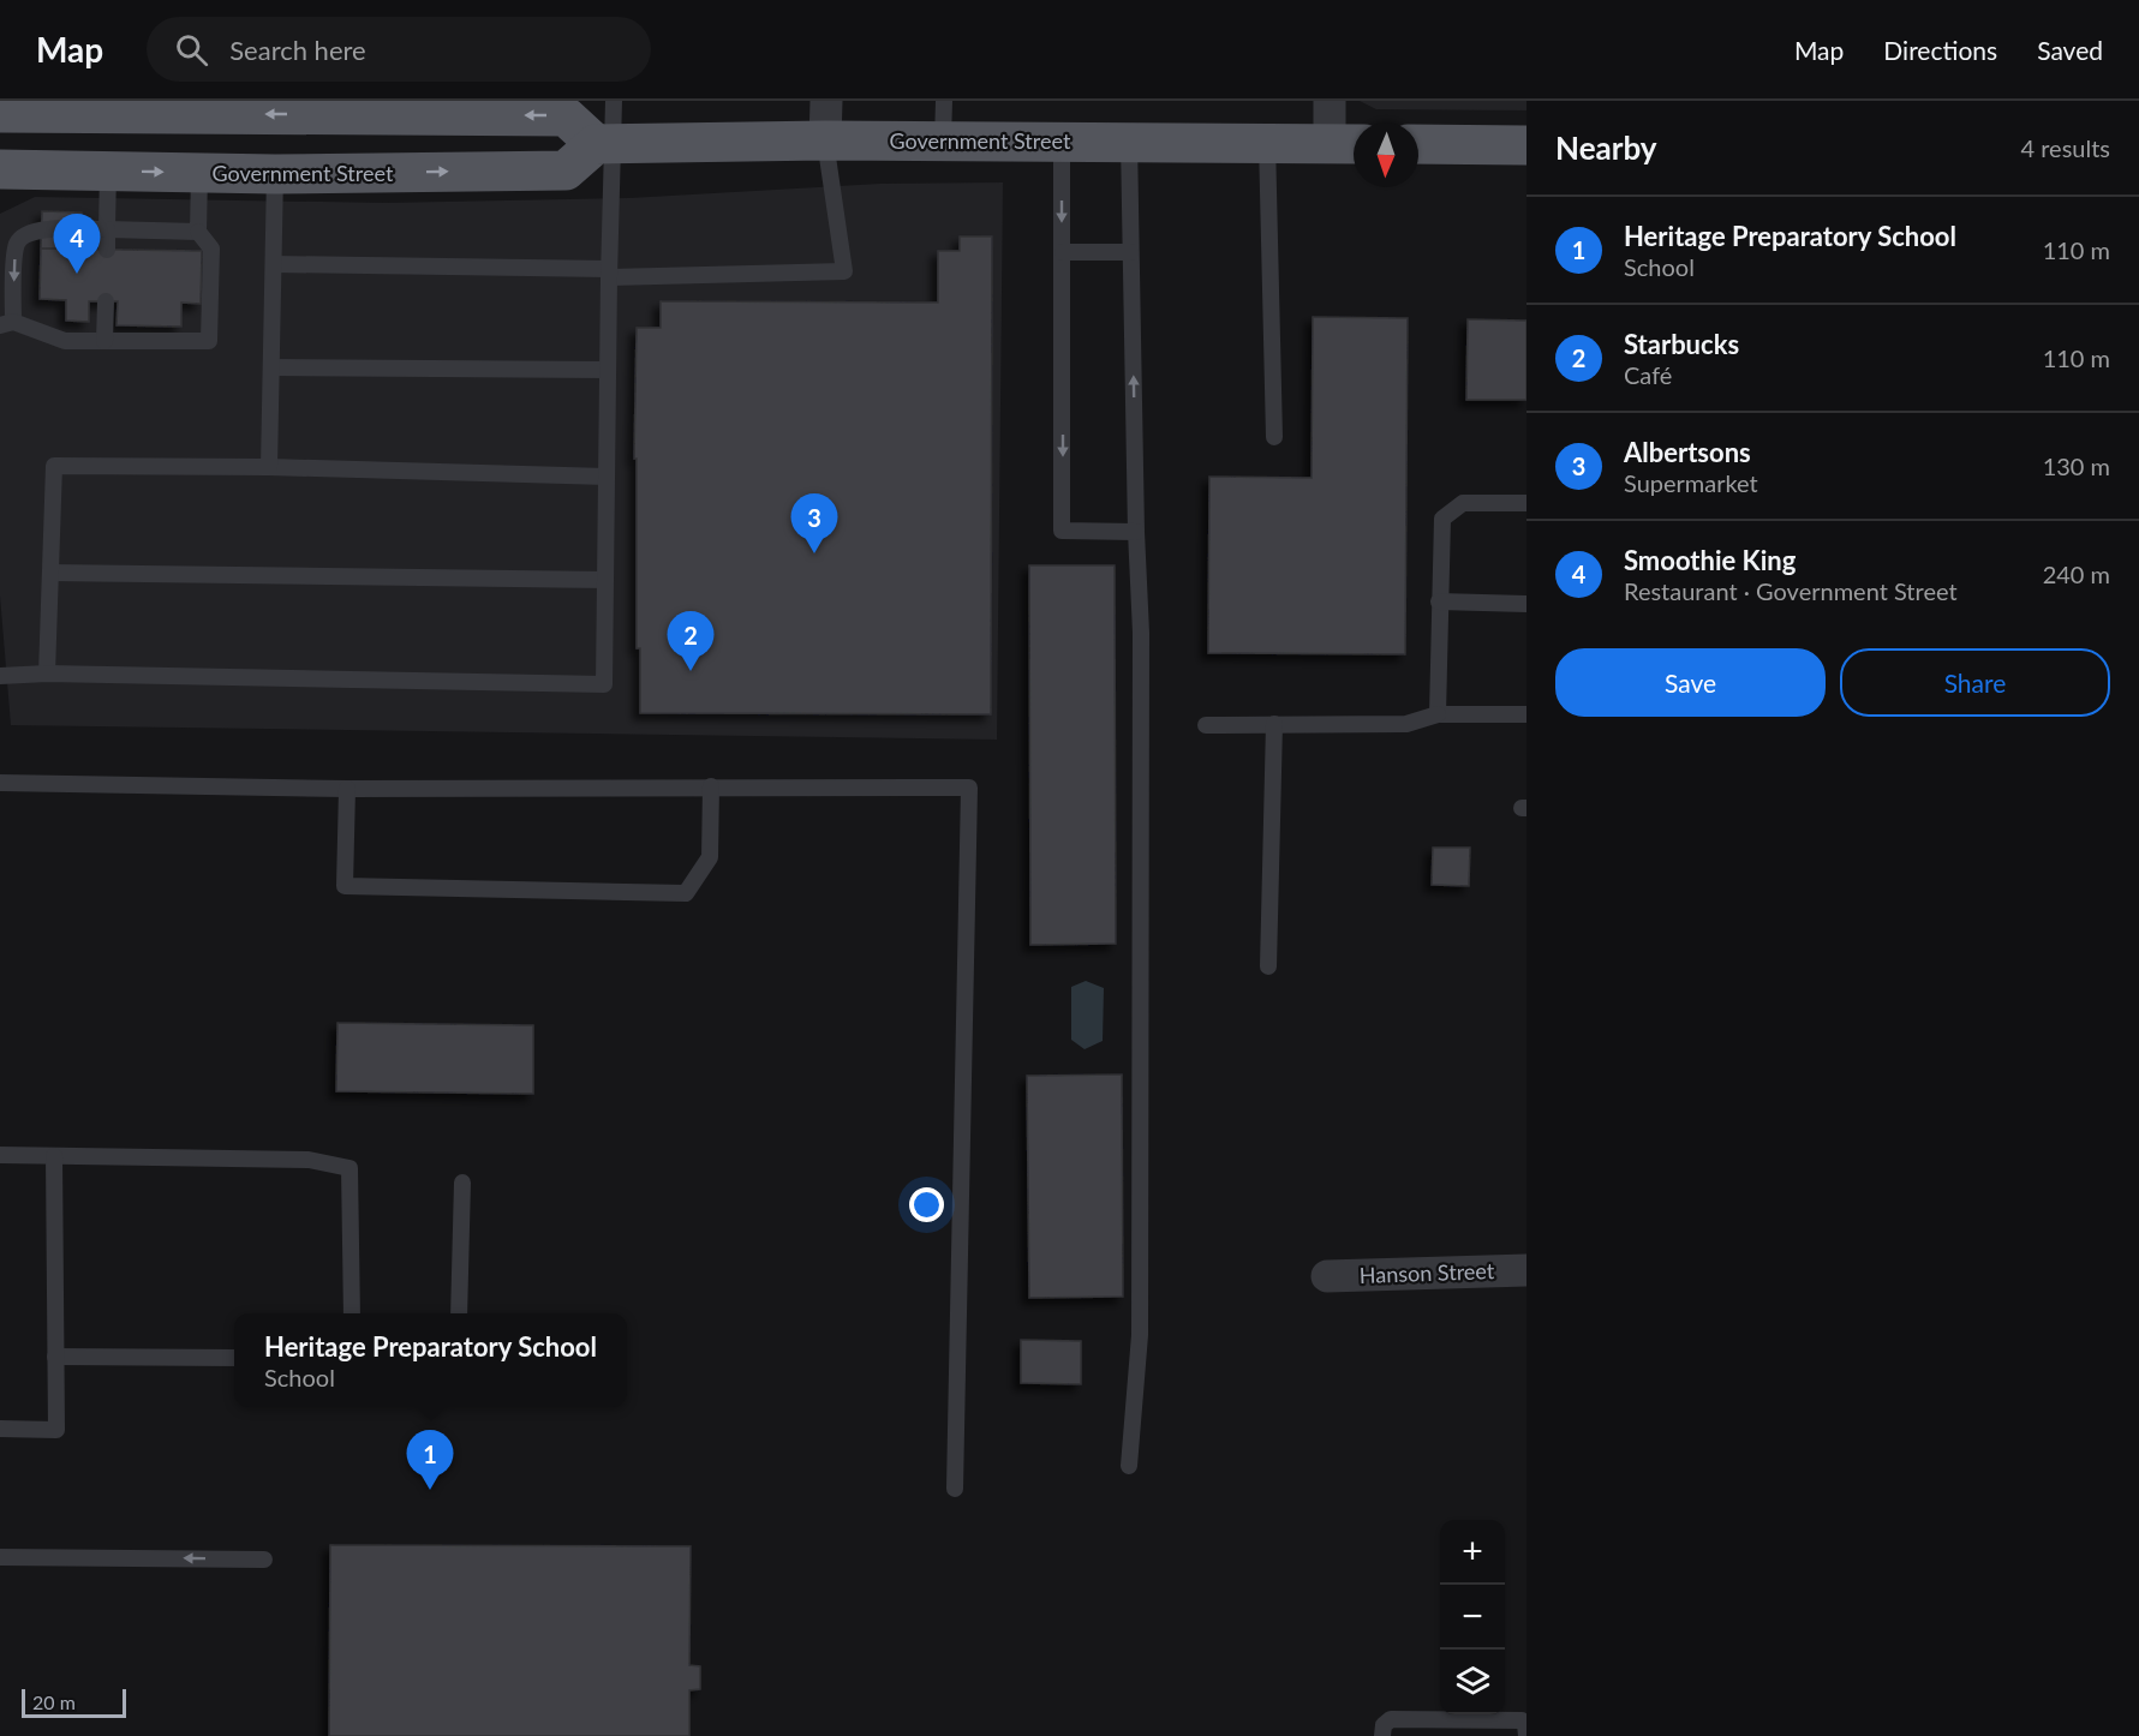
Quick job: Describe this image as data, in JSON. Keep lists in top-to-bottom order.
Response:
{
  "streets": {
    "main road": ["Government Street"],
    "street": ["Hanson Street"]
  },
  "scale_bar": "20 m",
  "north": "bottom",
  "page": {
    "header": "Map",
    "search": "Search here",
    "nav": ["Map", "Directions", "Saved"],
    "heading": ["Nearby", "4 results"],
    "list": [
      {
        "mark": "1",
        "name": "Heritage Preparatory School",
        "note": "School",
        "value": "110 m"
      },
      {
        "mark": "2",
        "name": "Starbucks",
        "note": "Café",
        "value": "110 m"
      },
      {
        "mark": "3",
        "name": "Albertsons",
        "note": "Supermarket",
        "value": "130 m"
      },
      {
        "mark": "4",
        "name": "Smoothie King",
        "note": "Restaurant · Government Street",
        "value": "240 m"
      }
    ],
    "pins": [
      "4",
      "3",
      "2",
      "1"
    ],
    "buttons": ["Save", "Share"],
    "popup": ["Heritage Preparatory School", "School"],
    "map_buttons": ["+", "−"],
    "scale": "20 m"
  }
}
